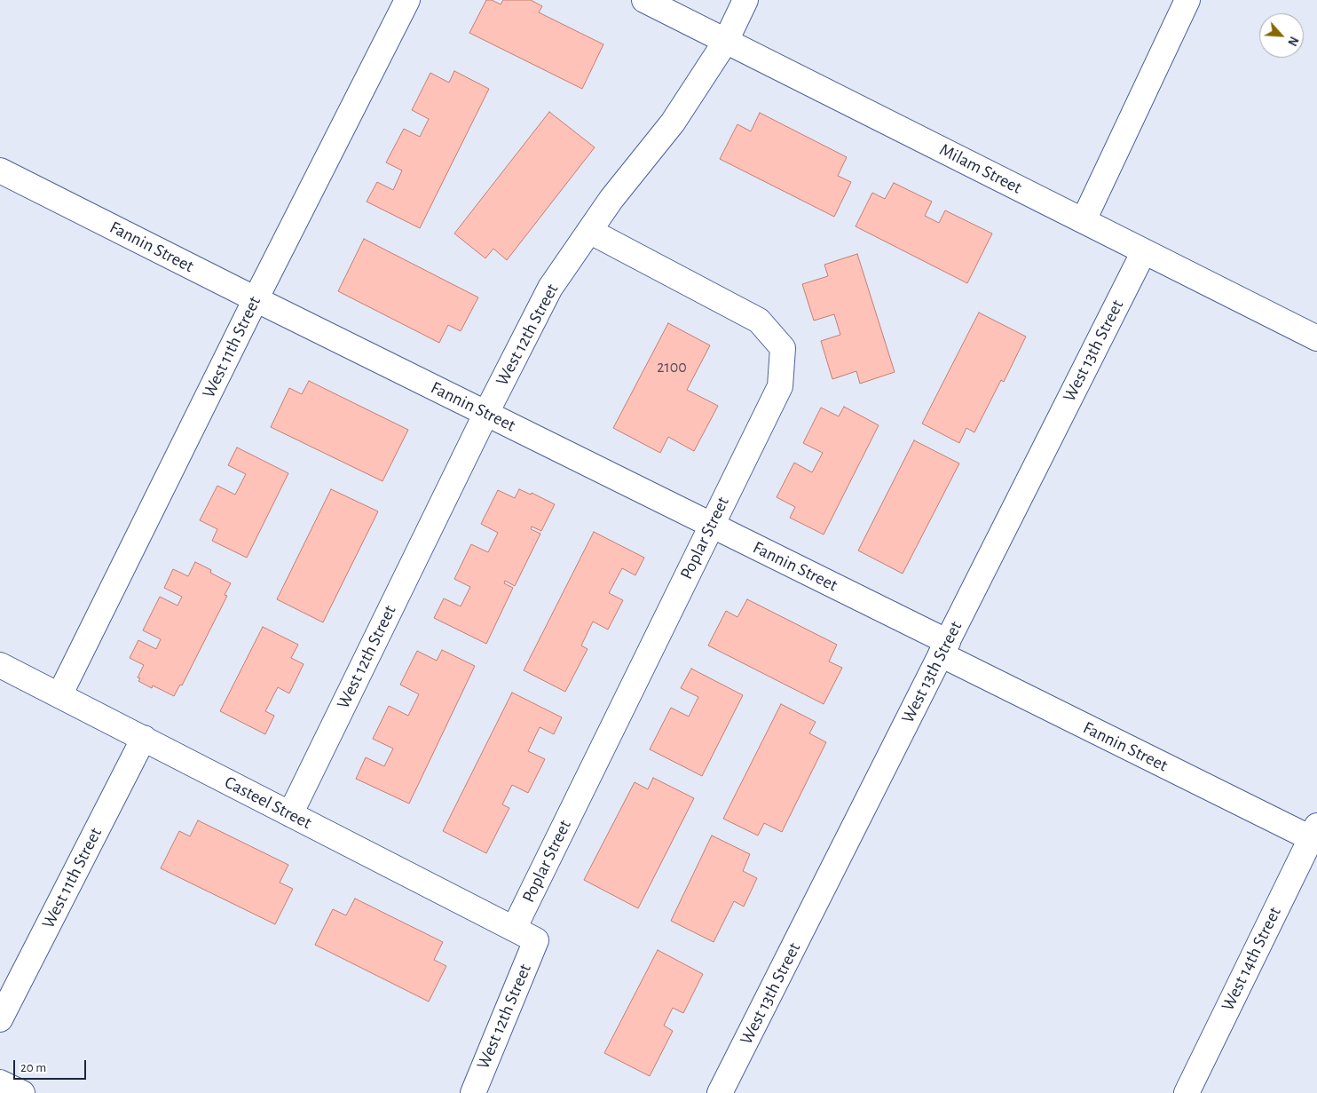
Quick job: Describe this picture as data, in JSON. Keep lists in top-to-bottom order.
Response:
{
  "streets": {
    "street": [
      "Milam Street",
      "Fannin Street",
      "West 12th Street",
      "West 11th Street",
      "West 13th Street",
      "Poplar Street",
      "Casteel Street",
      "West 14th Street"
    ]
  },
  "crossings": [
    ["Milam Street", "West 12th Street"],
    ["Milam Street", "West 13th Street"],
    ["Fannin Street", "West 12th Street"],
    ["Fannin Street", "West 11th Street"],
    ["Fannin Street", "West 13th Street"],
    ["Fannin Street", "Poplar Street"],
    ["Fannin Street", "West 14th Street"],
    ["West 12th Street", "Poplar Street"],
    ["West 12th Street", "Casteel Street"],
    ["West 11th Street", "Casteel Street"],
    ["Poplar Street", "Casteel Street"]
  ],
  "house_numbers": ["2100"],
  "scale_bar": "20 m",
  "north": "bottom right"
}
